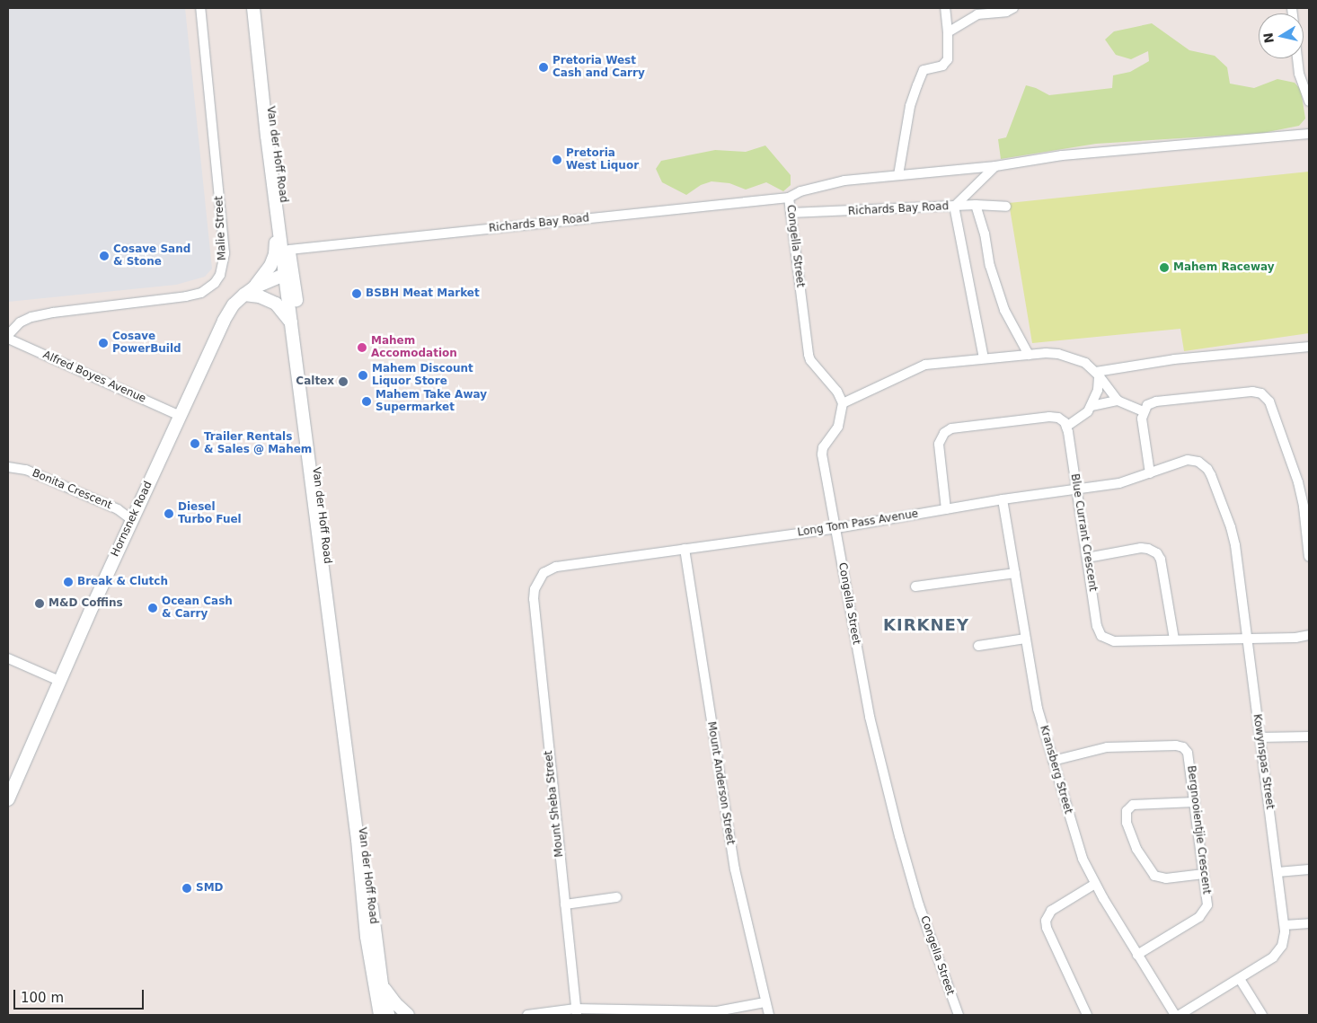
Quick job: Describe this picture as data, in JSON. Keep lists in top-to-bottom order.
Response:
{
  "streets": {
    "main road": ["Van der Hoff Road", "Hornsnek Road"],
    "street": [
      "Richards Bay Road",
      "Malie Street",
      "Congella Street",
      "Alfred Boyes Avenue",
      "Bonita Crescent",
      "Long Tom Pass Avenue",
      "Blue Currant Crescent",
      "Kowynspas Street",
      "Kransberg Street",
      "Mount Anderson Street",
      "Mount Sheba Street",
      "Bergnooientjie Crescent"
    ]
  },
  "crossings": [
    ["Van der Hoff Road", "Richards Bay Road"],
    ["Van der Hoff Road", "Hornsnek Road"],
    ["Richards Bay Road", "Congella Street"],
    ["Congella Street", "Long Tom Pass Avenue"],
    ["Alfred Boyes Avenue", "Hornsnek Road"],
    ["Bonita Crescent", "Hornsnek Road"],
    ["Long Tom Pass Avenue", "Blue Currant Crescent"],
    ["Long Tom Pass Avenue", "Kowynspas Street"],
    ["Long Tom Pass Avenue", "Kransberg Street"],
    ["Long Tom Pass Avenue", "Mount Anderson Street"],
    ["Long Tom Pass Avenue", "Mount Sheba Street"],
    ["Blue Currant Crescent", "Kowynspas Street"],
    ["Kransberg Street", "Bergnooientjie Crescent"]
  ],
  "districts": ["KIRKNEY"],
  "places": [
    "Pretoria West Cash and Carry",
    "Pretoria West Liquor",
    "Cosave Sand & Stone",
    "Mahem Raceway",
    "BSBH Meat Market",
    "Cosave PowerBuild",
    "Mahem Accomodation",
    "Mahem Discount Liquor Store",
    "Caltex",
    "Mahem Take Away Supermarket",
    "Trailer Rentals & Sales @ Mahem",
    "Diesel Turbo Fuel",
    "Break & Clutch",
    "M&D Coffins",
    "Ocean Cash & Carry",
    "SMD"
  ],
  "scale_bar": "100 m",
  "north": "left"
}
